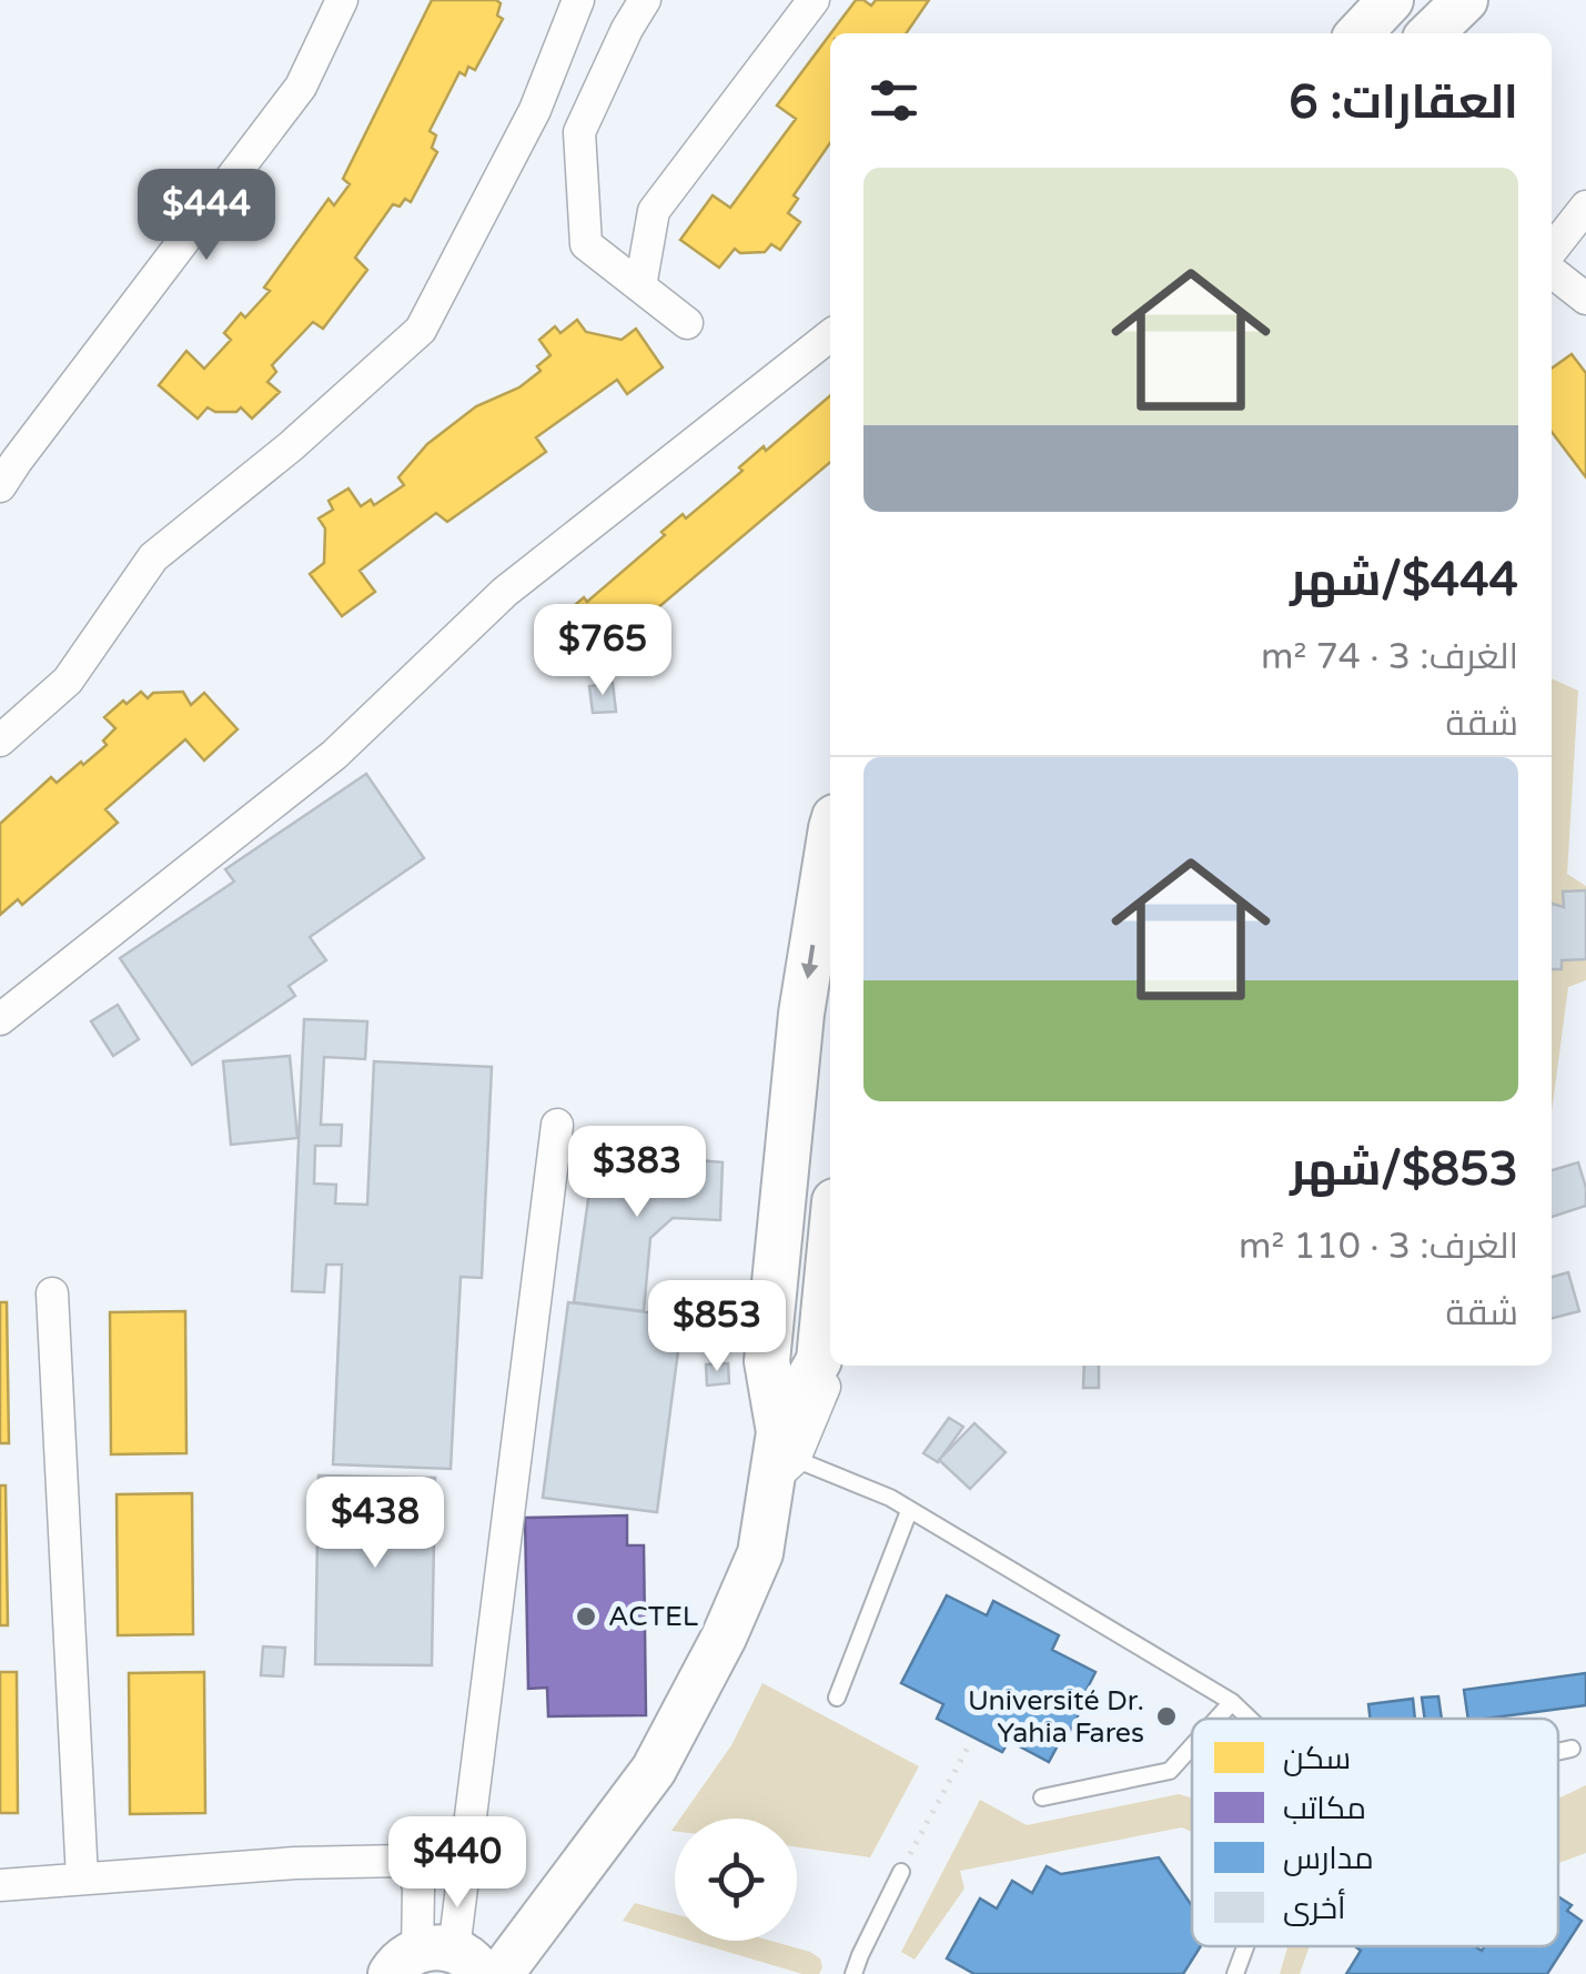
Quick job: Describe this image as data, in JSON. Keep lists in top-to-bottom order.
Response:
{
  "places": ["ACTEL", "Université Dr. Yahia Fares"],
  "legend": [
    "سكن",
    "مكاتب",
    "مدارس",
    "أخرى"
  ],
  "page": {
    "heading": "العقارات: 6",
    "list": [
      {
        "name": "$444/شهر",
        "note": "الغرف: 3 · 74 m² · شقة"
      },
      {
        "name": "$853/شهر",
        "note": "الغرف: 3 · 110 m² · شقة"
      }
    ],
    "price": [
      "$444",
      "$765",
      "$383",
      "$853",
      "$438",
      "$440"
    ]
  }
}
